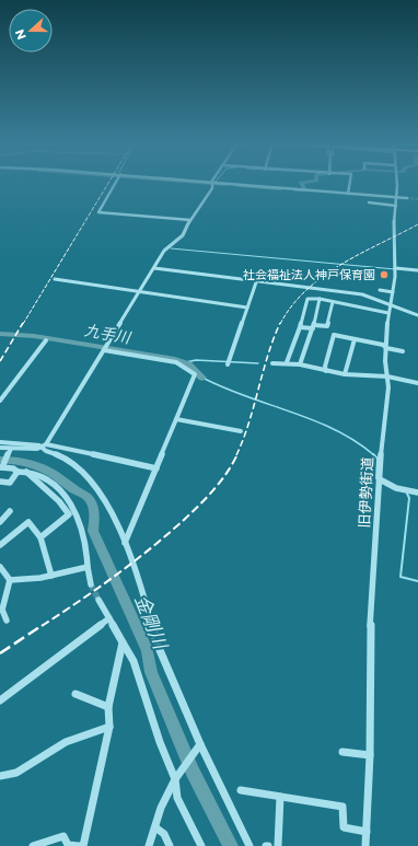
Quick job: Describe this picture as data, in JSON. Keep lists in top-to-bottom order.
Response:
{
  "streets": {
    "street": ["旧伊勢街道"]
  },
  "water": ["九手川", "金剛川"],
  "places": ["社会福祉法人神戸保育園"],
  "north": "left"
}
